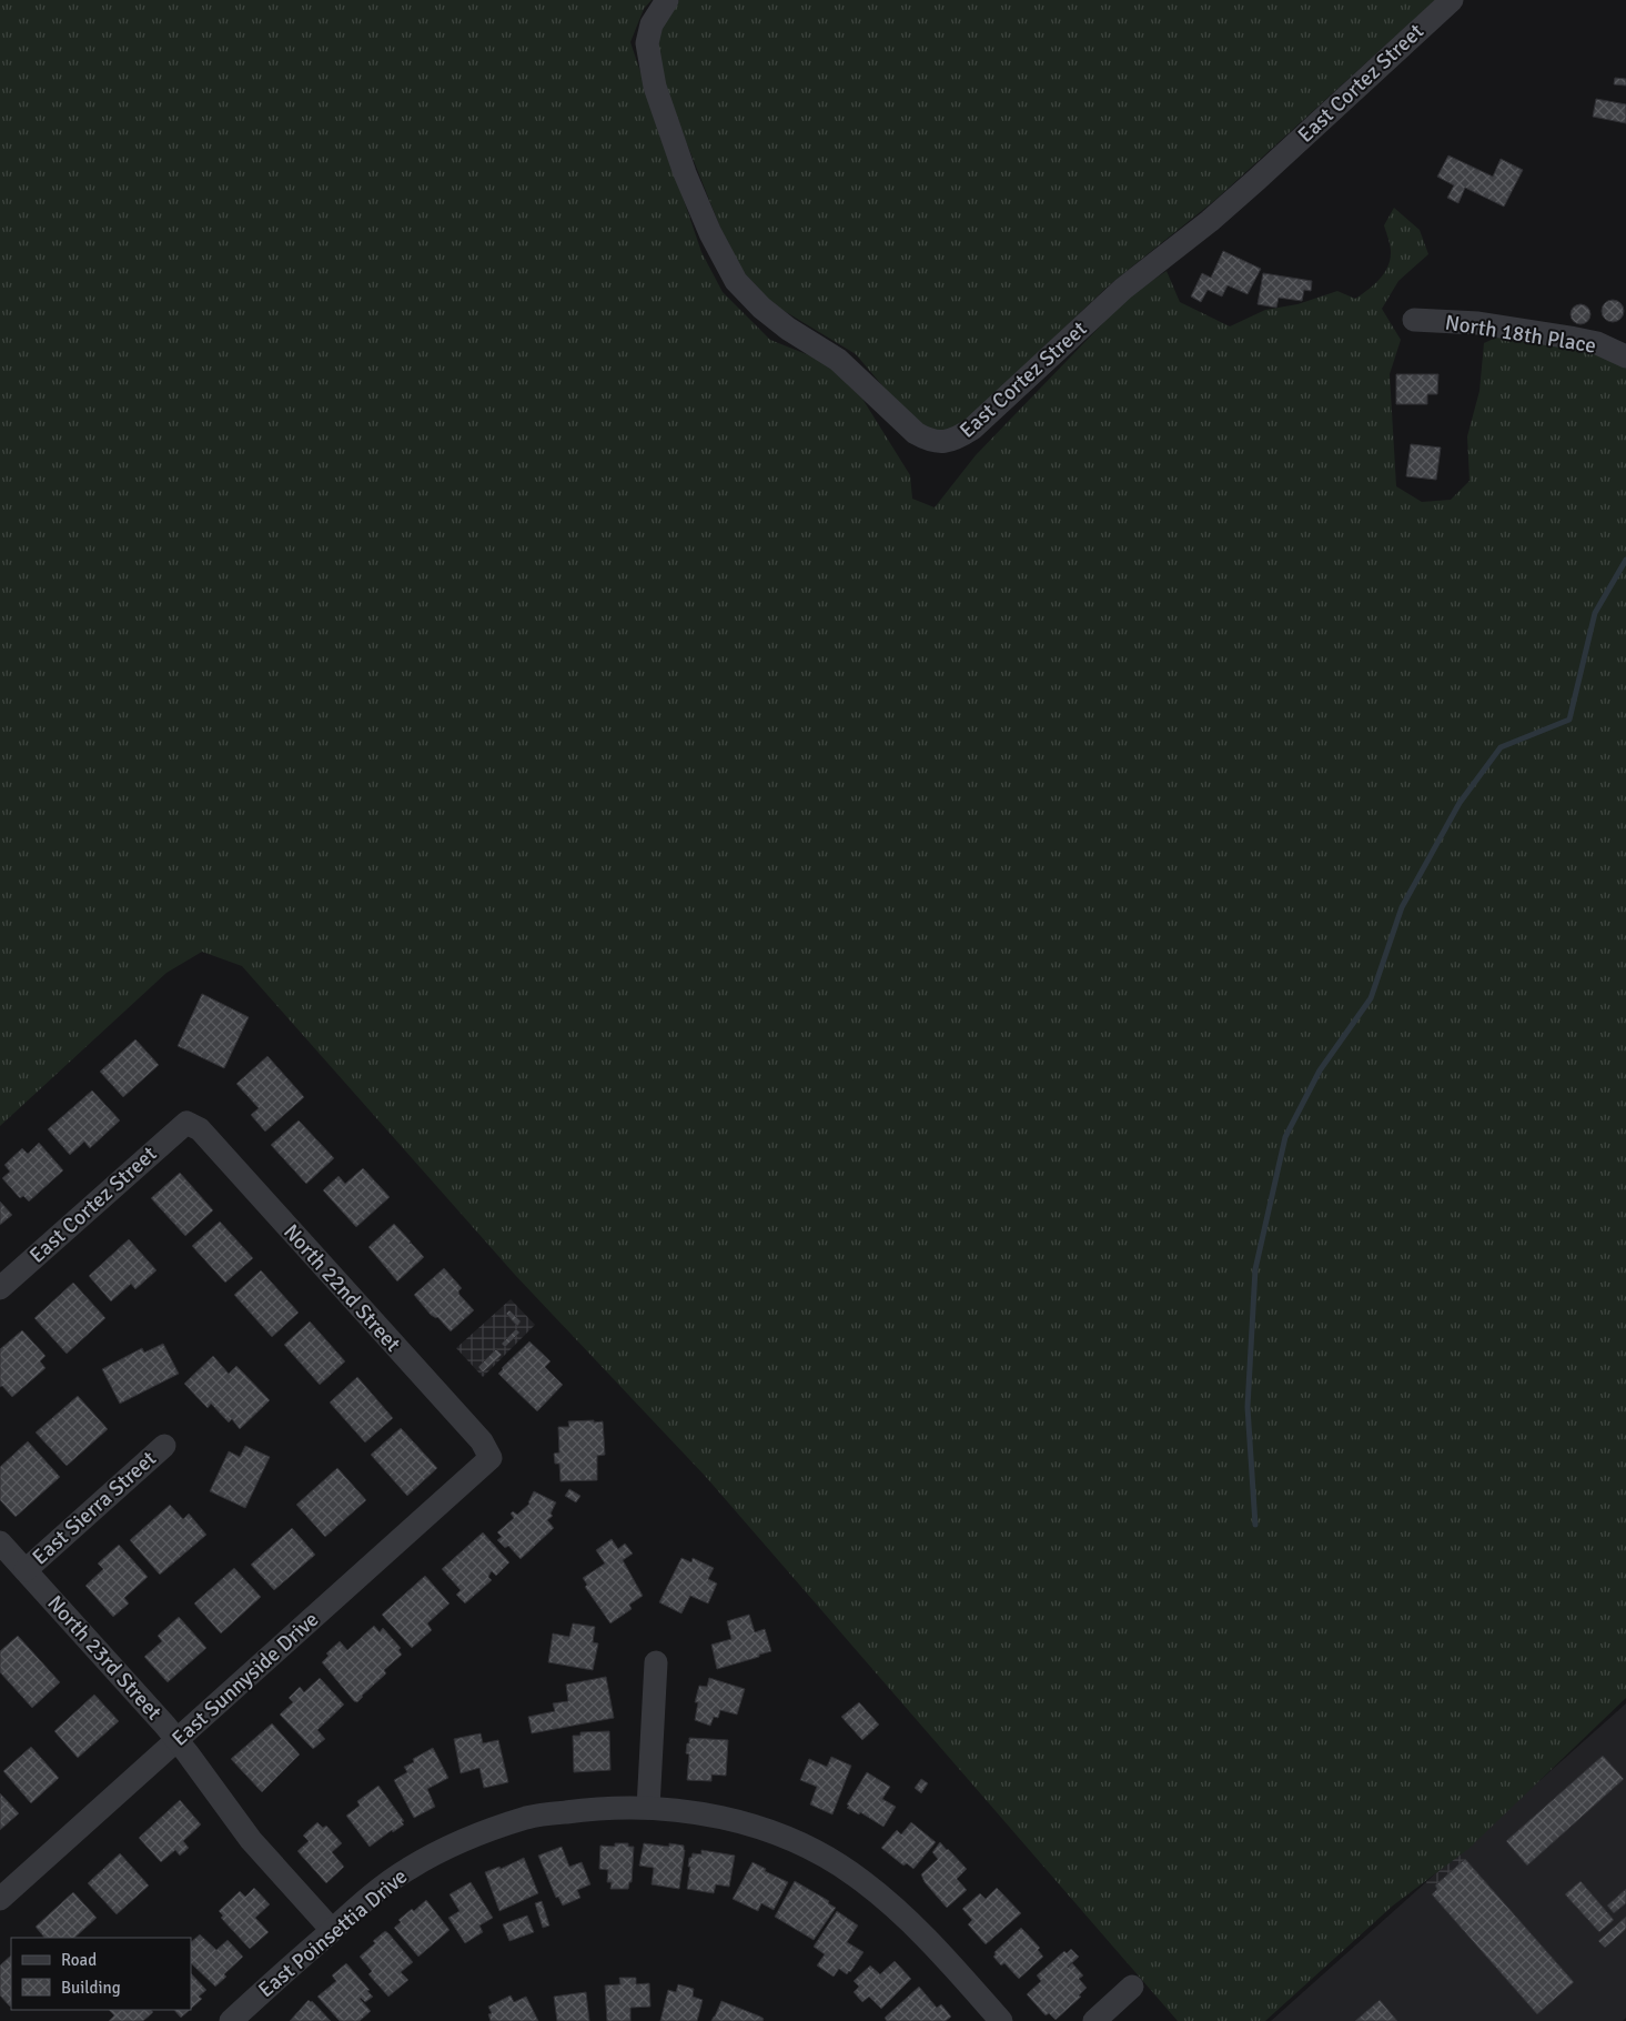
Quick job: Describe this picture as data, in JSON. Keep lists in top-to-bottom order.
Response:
{
  "streets": {
    "street": [
      "East Cortez Street",
      "North 18th Place",
      "North 22nd Street",
      "East Sierra Street",
      "North 23rd Street",
      "East Sunnyside Drive",
      "East Poinsettia Drive"
    ]
  },
  "crossings": [
    ["East Cortez Street", "North 22nd Street"],
    ["North 22nd Street", "East Sunnyside Drive"],
    ["East Sierra Street", "North 23rd Street"],
    ["North 23rd Street", "East Sunnyside Drive"],
    ["North 23rd Street", "East Poinsettia Drive"]
  ],
  "legend": ["Road", "Building"]
}
